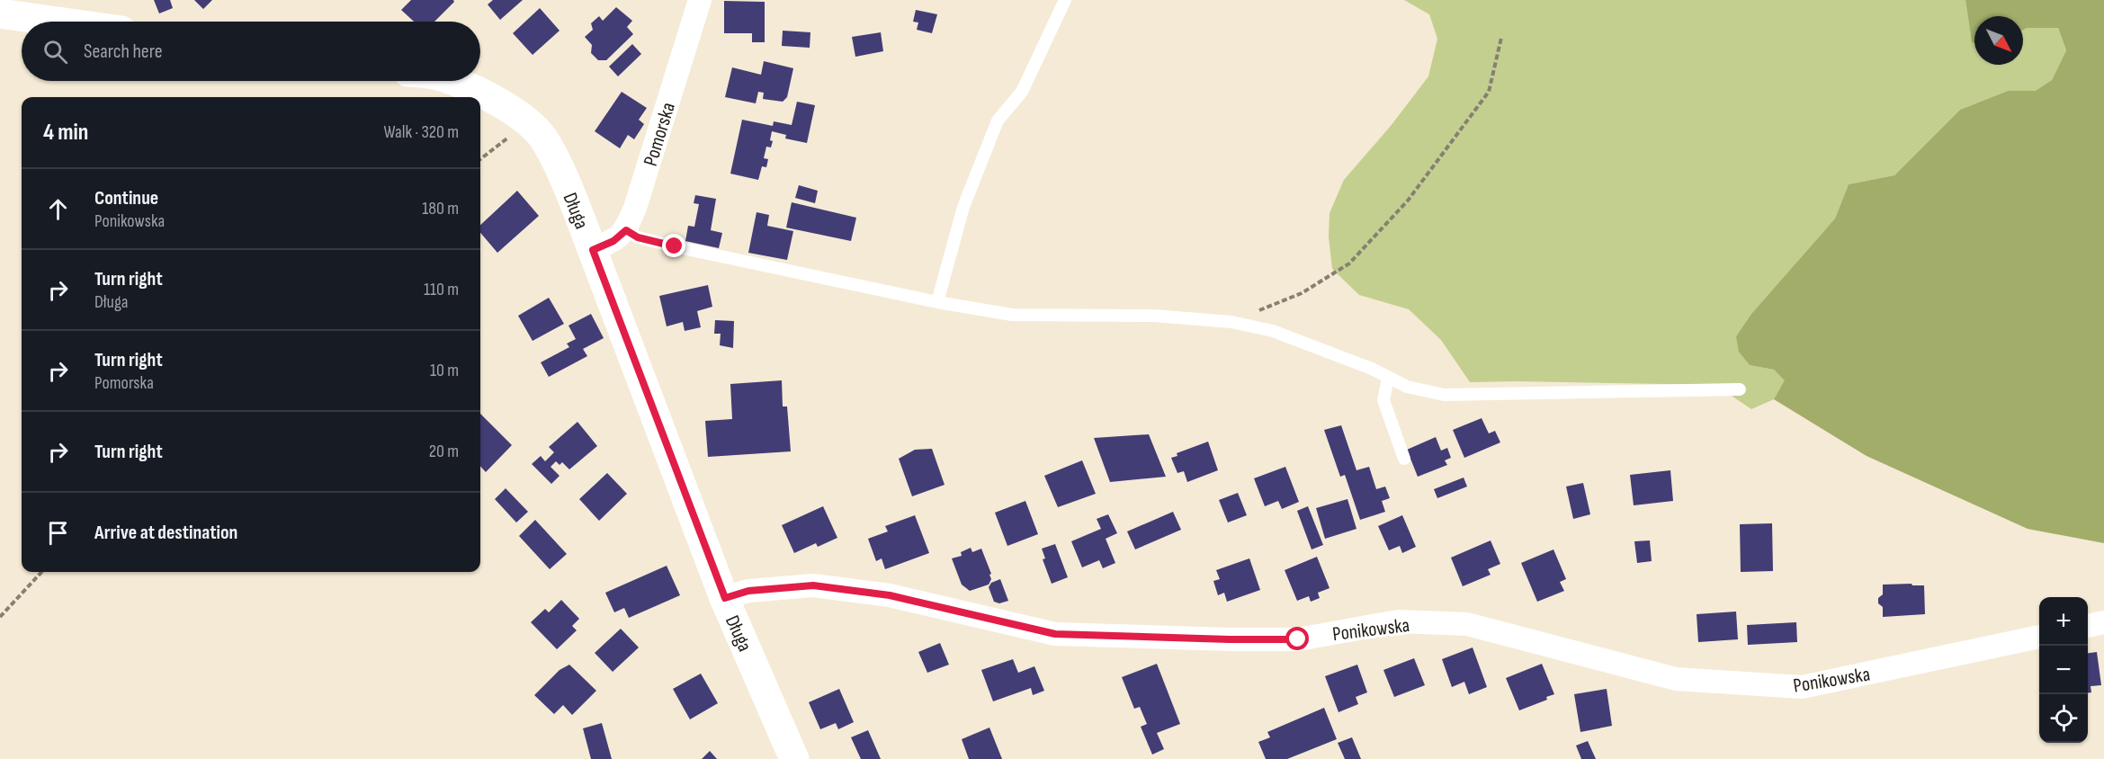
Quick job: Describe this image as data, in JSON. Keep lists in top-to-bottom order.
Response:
{
  "streets": {
    "street": ["Pomorska", "Długa", "Ponikowska"]
  },
  "crossings": [
    ["Długa", "Ponikowska"]
  ],
  "north": "bottom right",
  "page": {
    "search": "Search here",
    "heading": ["4 min", "Walk · 320 m"],
    "list": [
      ["Continue", "Ponikowska", "180 m"],
      ["Turn right", "Długa", "110 m"],
      ["Turn right", "Pomorska", "10 m"],
      ["Turn right", "20 m"],
      "Arrive at destination"
    ],
    "map_buttons": ["+", "−"]
  }
}
